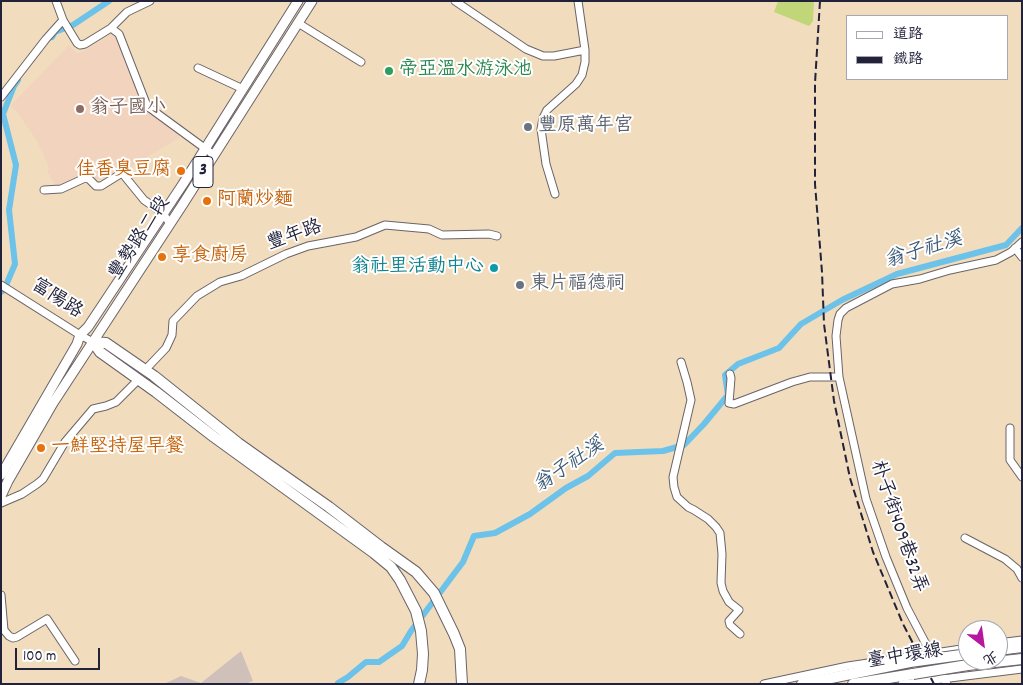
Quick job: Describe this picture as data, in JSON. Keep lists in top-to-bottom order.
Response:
{
  "streets": {
    "highway": ["臺中環線"],
    "main road": ["3", "豐勢路二段"],
    "street": ["豐年路", "富陽路", "朴子街409巷32弄"]
  },
  "crossings": [
    ["豐勢路二段", "富陽路"]
  ],
  "water": ["翁子社溪"],
  "places": [
    "帝亞溫水游泳池",
    "翁子國小",
    "豐原萬年宮",
    "佳香臭豆腐",
    "阿蘭炒麵",
    "享食廚房",
    "翁社里活動中心",
    "東片福德祠",
    "一鮮堅持屋早餐"
  ],
  "legend": ["道路", "鐵路"],
  "scale_bar": "100 m",
  "north": "bottom right"
}
